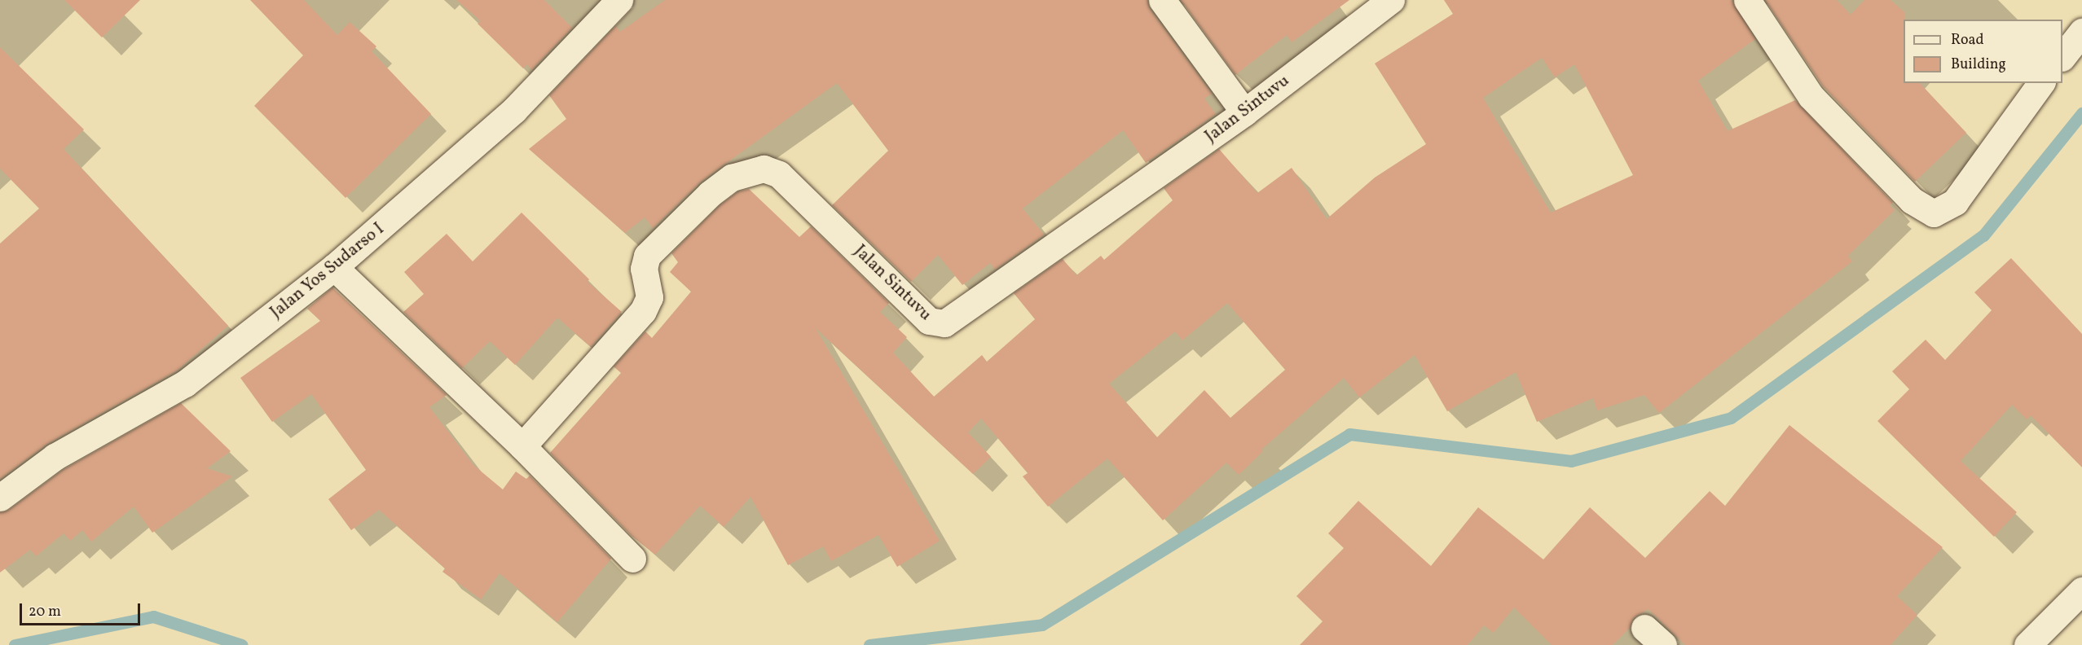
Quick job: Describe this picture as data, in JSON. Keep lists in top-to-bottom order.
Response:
{
  "streets": {
    "street": ["Jalan Sintuvu", "Jalan Yos Sudarso I"]
  },
  "legend": ["Road", "Building"],
  "scale_bar": "20 m"
}
